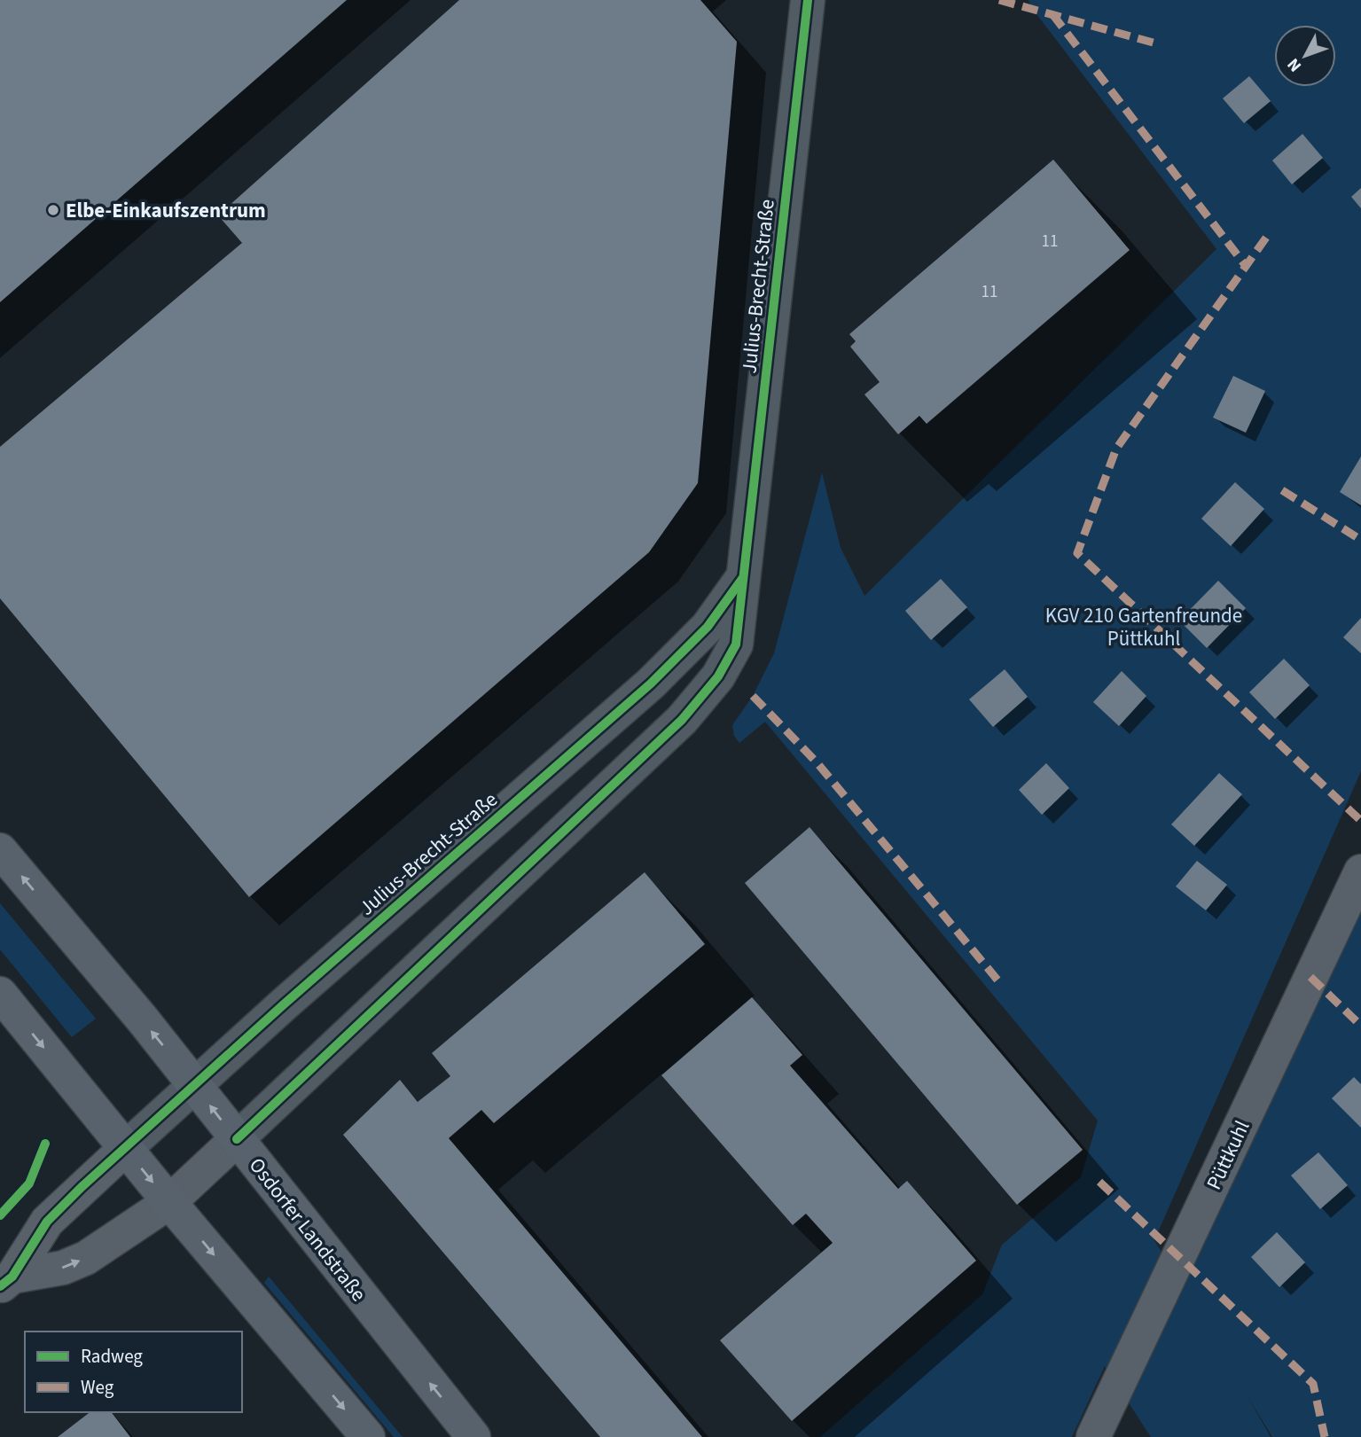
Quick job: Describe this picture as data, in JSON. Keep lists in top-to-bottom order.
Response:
{
  "streets": {
    "main road": ["Osdorfer Landstraße"],
    "street": ["Julius-Brecht-Straße", "Püttkuhl"]
  },
  "crossings": [
    ["Julius-Brecht-Straße", "Osdorfer Landstraße"]
  ],
  "parks": ["KGV 210 Gartenfreunde Püttkuhl"],
  "places": ["Elbe-Einkaufszentrum"],
  "house_numbers": ["11", "11"],
  "legend": ["Radweg", "Weg"],
  "north": "bottom left"
}
